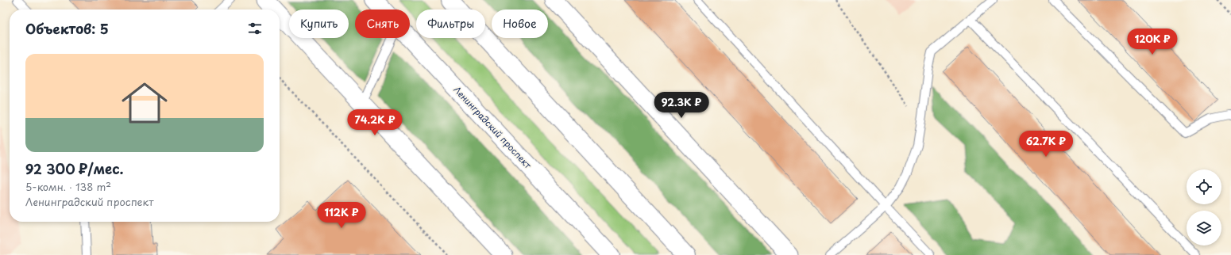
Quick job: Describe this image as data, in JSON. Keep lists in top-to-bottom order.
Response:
{
  "streets": {
    "main road": ["Ленинградский проспект"]
  },
  "page": {
    "chip": [
      "Купить",
      "Снять",
      "Фильтры",
      "Новое"
    ],
    "heading": "Объектов: 5",
    "price": [
      "120K ₽",
      "92.3K ₽",
      "74.2K ₽",
      "62.7K ₽",
      "112K ₽"
    ],
    "list": [
      {
        "name": "92 300 ₽/мес.",
        "note": "5-комн. · 138 m² · Ленинградский проспект"
      }
    ]
  }
}
